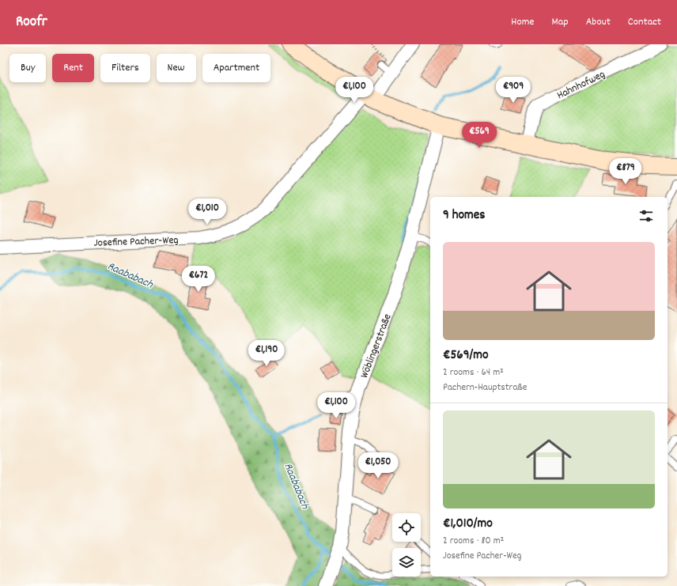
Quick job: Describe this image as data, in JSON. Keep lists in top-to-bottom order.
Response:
{
  "streets": {
    "street": ["Hahnhofweg", "Josefine Pacher-Weg", "Wöblingerstraße"]
  },
  "water": ["Raababach"],
  "page": {
    "header": "Roofr",
    "nav": [
      "Home",
      "Map",
      "About",
      "Contact"
    ],
    "chip": [
      "Buy",
      "Rent",
      "Filters",
      "New",
      "Apartment"
    ],
    "price": [
      "€1,100",
      "€909",
      "€569",
      "€879",
      "€1,010",
      "€672",
      "€1,190",
      "€1,100",
      "€1,050"
    ],
    "heading": "9 homes",
    "list": [
      {
        "name": "€569/mo",
        "note": "2 rooms · 64 m² · Pachern-Hauptstraße"
      },
      {
        "name": "€1,010/mo",
        "note": "2 rooms · 80 m² · Josefine Pacher-Weg"
      }
    ]
  }
}
